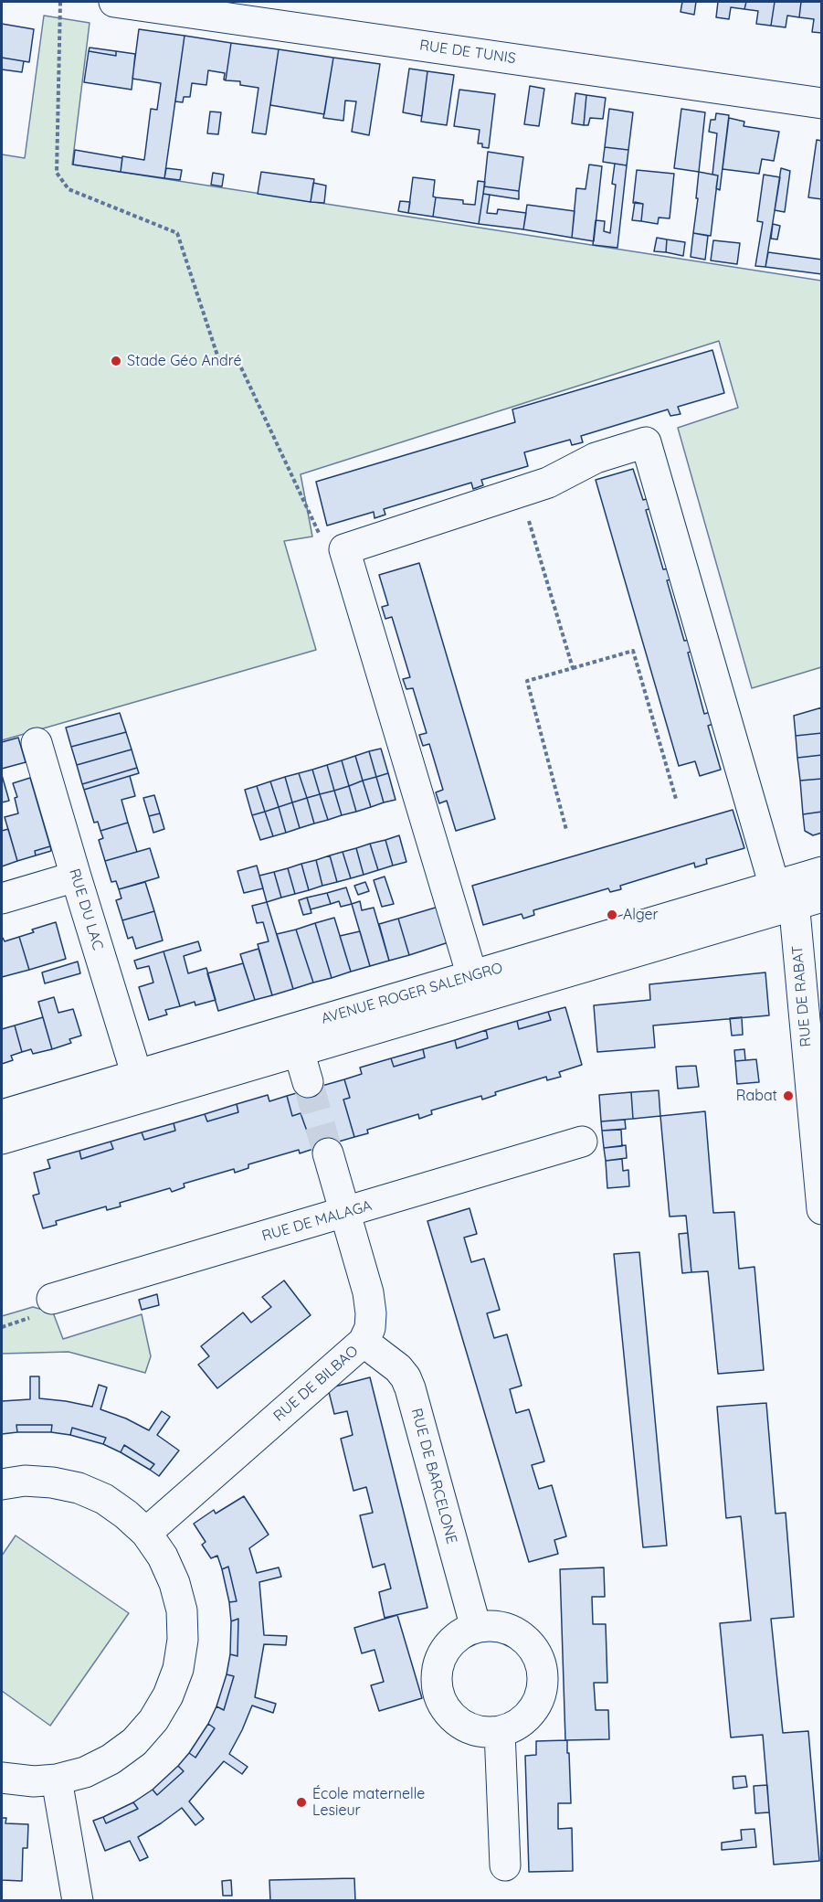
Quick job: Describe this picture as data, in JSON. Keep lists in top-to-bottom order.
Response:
{
  "streets": {
    "street": [
      "RUE DE TUNIS",
      "RUE DU LAC",
      "AVENUE ROGER SALENGRO",
      "RUE DE RABAT",
      "RUE DE MALAGA",
      "RUE DE BILBAO",
      "RUE DE BARCELONE"
    ]
  },
  "crossings": [
    ["RUE DU LAC", "AVENUE ROGER SALENGRO"],
    ["AVENUE ROGER SALENGRO", "RUE DE RABAT"],
    ["RUE DE MALAGA", "RUE DE BILBAO"],
    ["RUE DE BILBAO", "RUE DE BARCELONE"]
  ],
  "places": [
    "Stade Géo André",
    "Alger",
    "Rabat",
    "École maternelle Lesieur"
  ]
}
